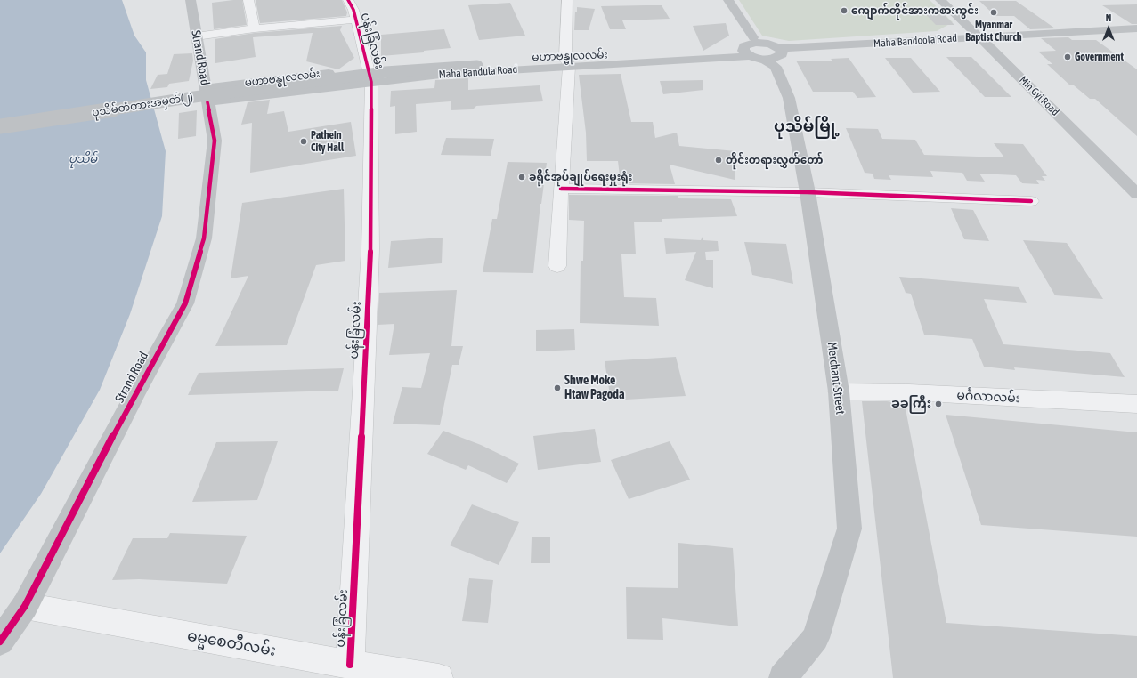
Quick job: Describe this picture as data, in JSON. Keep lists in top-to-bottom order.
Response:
{
  "streets": {
    "main road": [
      "Maha Bandoola Road",
      "မဟာဗန္ဓုလလမ်း",
      "Strand Road",
      "Maha Bandula Road",
      "Min Gyi Road",
      "ပုသိမ်တံတားအမှတ်(၂)",
      "Merchant Street"
    ],
    "street": ["ပန်းခြံလမ်း", "မင်္ဂလာလမ်း", "ဓမ္မစေတီလမ်း"]
  },
  "crossings": [
    ["ပန်းခြံလမ်း", "Maha Bandula Road"],
    ["ပန်းခြံလမ်း", "ဓမ္မစေတီလမ်း"],
    ["Maha Bandoola Road", "Min Gyi Road"],
    ["Maha Bandoola Road", "Merchant Street"],
    ["မဟာဗန္ဓုလလမ်း", "Maha Bandula Road"],
    ["Strand Road", "Maha Bandula Road"],
    ["Strand Road", "ဓမ္မစေတီလမ်း"],
    ["Merchant Street", "မင်္ဂလာလမ်း"]
  ],
  "districts": ["ပုသိမ်မြို့"],
  "water": ["ပုသိမ်"],
  "places": [
    "ကျောက်တိုင်အားကစားကွင်း",
    "Myanmar Baptist Church",
    "Government",
    "Pathein City Hall",
    "တိုင်းတရားလွှတ်တော်",
    "ခရိုင်အုပ်ချုပ်ရေးမှူးရုံး",
    "Shwe Moke Htaw Pagoda",
    "ခခကြီး"
  ],
  "north": "top"
}
